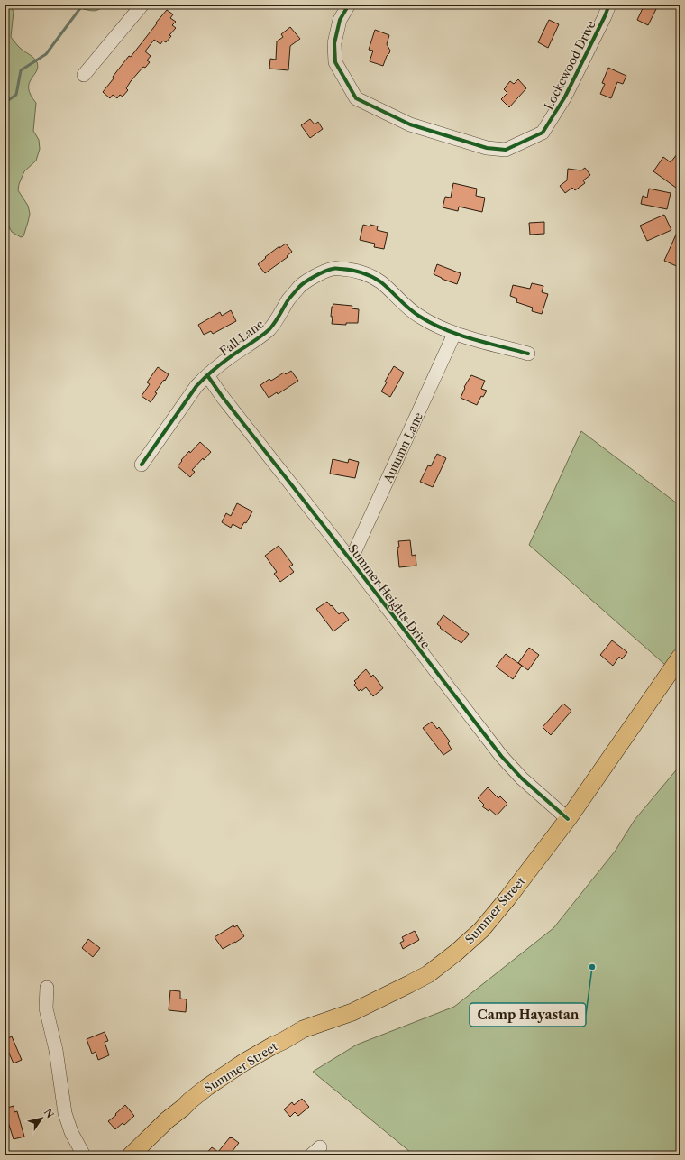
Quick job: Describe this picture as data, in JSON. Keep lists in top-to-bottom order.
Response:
{
  "streets": {
    "main road": ["Summer Street"],
    "street": [
      "Lockewood Drive",
      "Fall Lane",
      "Autumn Lane",
      "Summer Heights Drive"
    ]
  },
  "crossings": [
    ["Fall Lane", "Autumn Lane"],
    ["Fall Lane", "Summer Heights Drive"],
    ["Autumn Lane", "Summer Heights Drive"],
    ["Summer Heights Drive", "Summer Street"]
  ],
  "places": ["Camp Hayastan"],
  "north": "top right"
}
